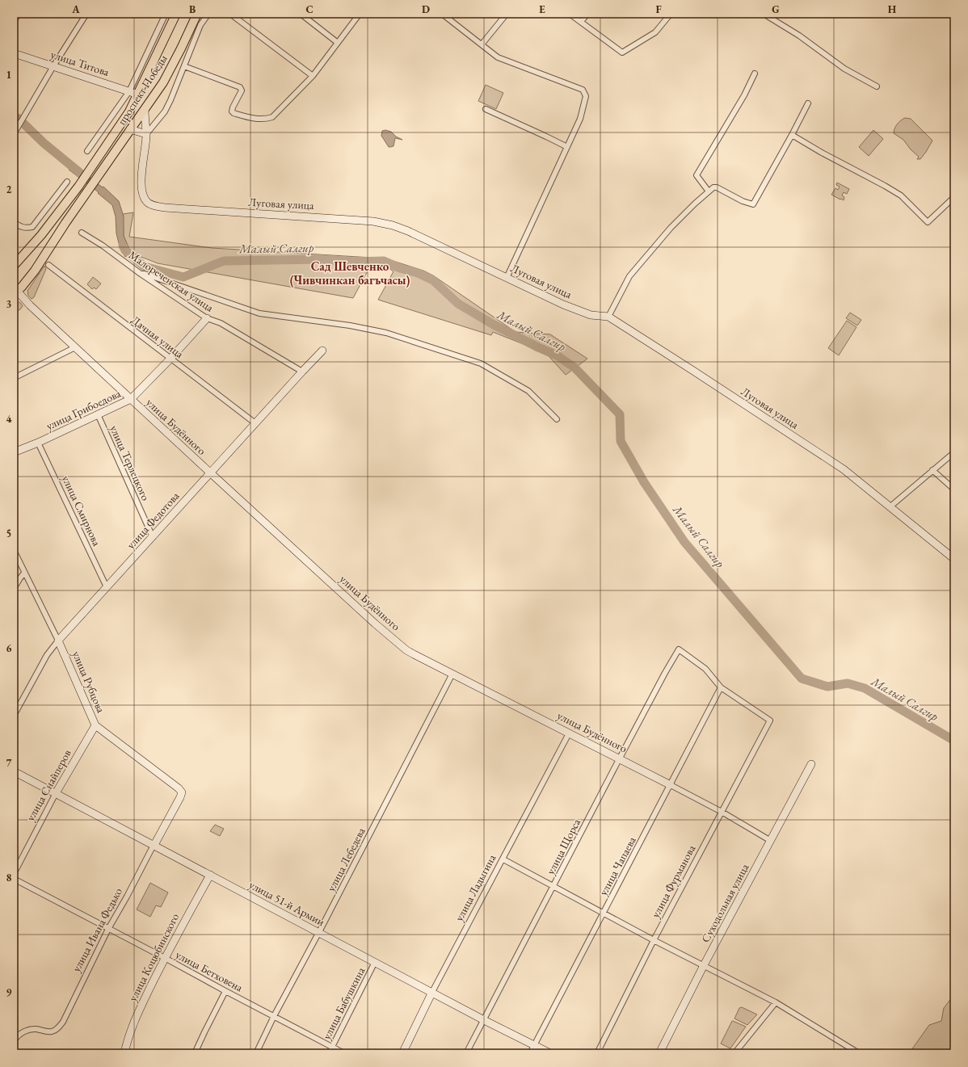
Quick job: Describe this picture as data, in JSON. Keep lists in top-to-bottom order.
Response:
{
  "streets": {
    "main road": ["проспект Победы"],
    "street": [
      "улица Титова",
      "Луговая улица",
      "Малореченская улица",
      "Дачная улица",
      "улица Грибоедова",
      "улица Будённого",
      "улица Терлецкого",
      "улица Смирнова",
      "улица Федотова",
      "улица Рубцова",
      "улица Снайперов",
      "улица Щорса",
      "улица Лебедева",
      "улица Чапаева",
      "улица Фурманова",
      "улица Ладыгина",
      "улица 51-й Армии",
      "Суходольная улица",
      "улица Ивана Федько",
      "улица Коцюбинского",
      "улица Бетховена",
      "улица Бабушкина"
    ]
  },
  "crossings": [
    ["улица Титова", "проспект Победы"],
    ["проспект Победы", "Луговая улица"],
    ["проспект Победы", "улица Будённого"],
    ["Малореченская улица", "улица Грибоедова"],
    ["Малореченская улица", "улица Федотова"],
    ["Дачная улица", "улица Грибоедова"],
    ["Дачная улица", "улица Федотова"],
    ["улица Грибоедова", "улица Будённого"],
    ["улица Грибоедова", "улица Терлецкого"],
    ["улица Грибоедова", "улица Смирнова"],
    ["улица Будённого", "улица Федотова"],
    ["улица Будённого", "улица Щорса"],
    ["улица Будённого", "улица Лебедева"],
    ["улица Будённого", "улица Чапаева"],
    ["улица Будённого", "улица Фурманова"],
    ["улица Будённого", "улица Ладыгина"],
    ["улица Будённого", "Суходольная улица"],
    ["улица Терлецкого", "улица Федотова"],
    ["улица Смирнова", "улица Федотова"],
    ["улица Федотова", "улица Рубцова"],
    ["улица Рубцова", "улица Снайперов"],
    ["улица Рубцова", "улица Ивана Федько"],
    ["улица Снайперов", "улица 51-й Армии"],
    ["улица Щорса", "улица Чапаева"],
    ["улица Щорса", "улица Фурманова"],
    ["улица Щорса", "улица 51-й Армии"],
    ["улица Лебедева", "улица 51-й Армии"],
    ["улица Лебедева", "улица Бетховена"],
    ["улица Чапаева", "улица Фурманова"],
    ["улица Чапаева", "улица 51-й Армии"],
    ["улица Ладыгина", "улица 51-й Армии"],
    ["улица 51-й Армии", "улица Ивана Федько"],
    ["улица 51-й Армии", "улица Коцюбинского"],
    ["улица 51-й Армии", "улица Бабушкина"],
    ["улица Ивана Федько", "улица Бетховена"],
    ["улица Коцюбинского", "улица Бетховена"],
    ["улица Бетховена", "улица Бабушкина"]
  ],
  "districts": ["Сад Шевченко (Чивчинкан багъчасы)"],
  "water": ["Малый Салгир"],
  "grid": {
    "columns": [
      "A",
      "B",
      "C",
      "D",
      "E",
      "F",
      "G",
      "H"
    ],
    "rows": [
      "1",
      "2",
      "3",
      "4",
      "5",
      "6",
      "7",
      "8",
      "9"
    ]
  }
}
